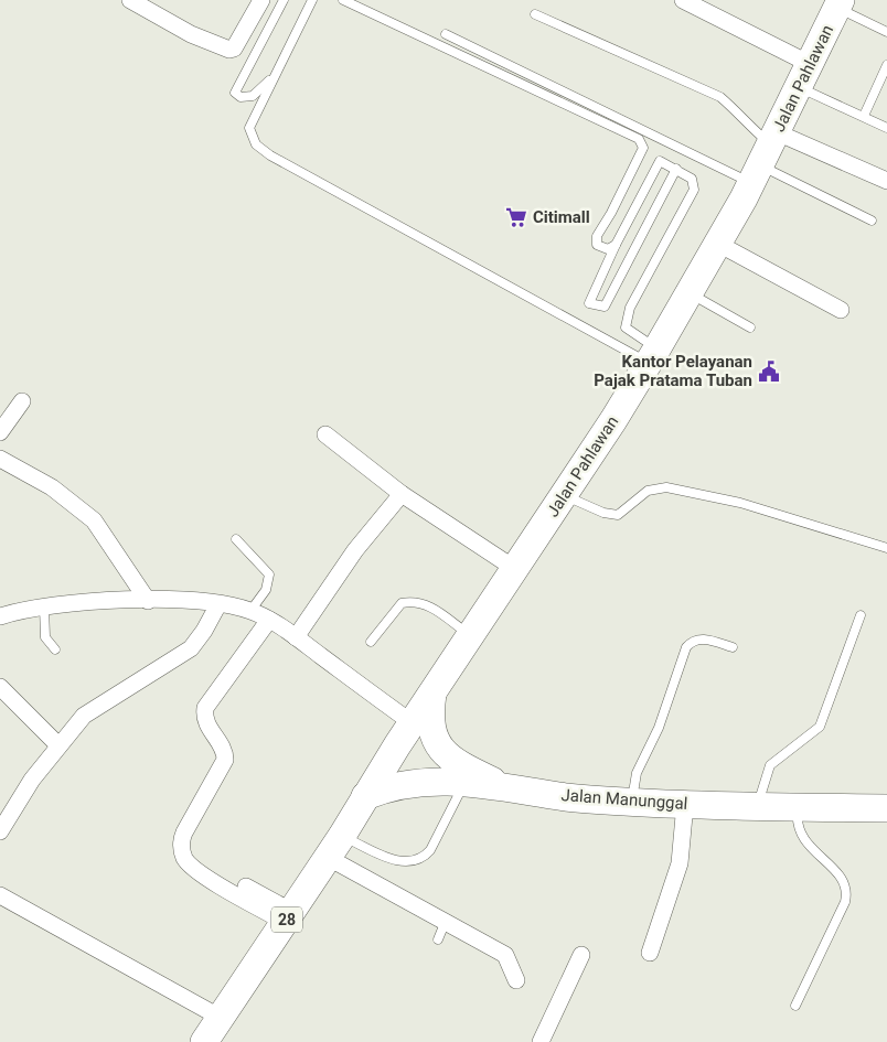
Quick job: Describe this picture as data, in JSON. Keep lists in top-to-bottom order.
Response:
{
  "streets": {
    "highway": ["Jalan Pahlawan", "Jalan Manunggal", "28"]
  },
  "crossings": [
    ["Jalan Pahlawan", "28"],
    ["Jalan Manunggal", "28"]
  ],
  "places": {
    "supermarket": ["Citimall"],
    "public building": ["Kantor Pelayanan Pajak Pratama Tuban"]
  }
}
